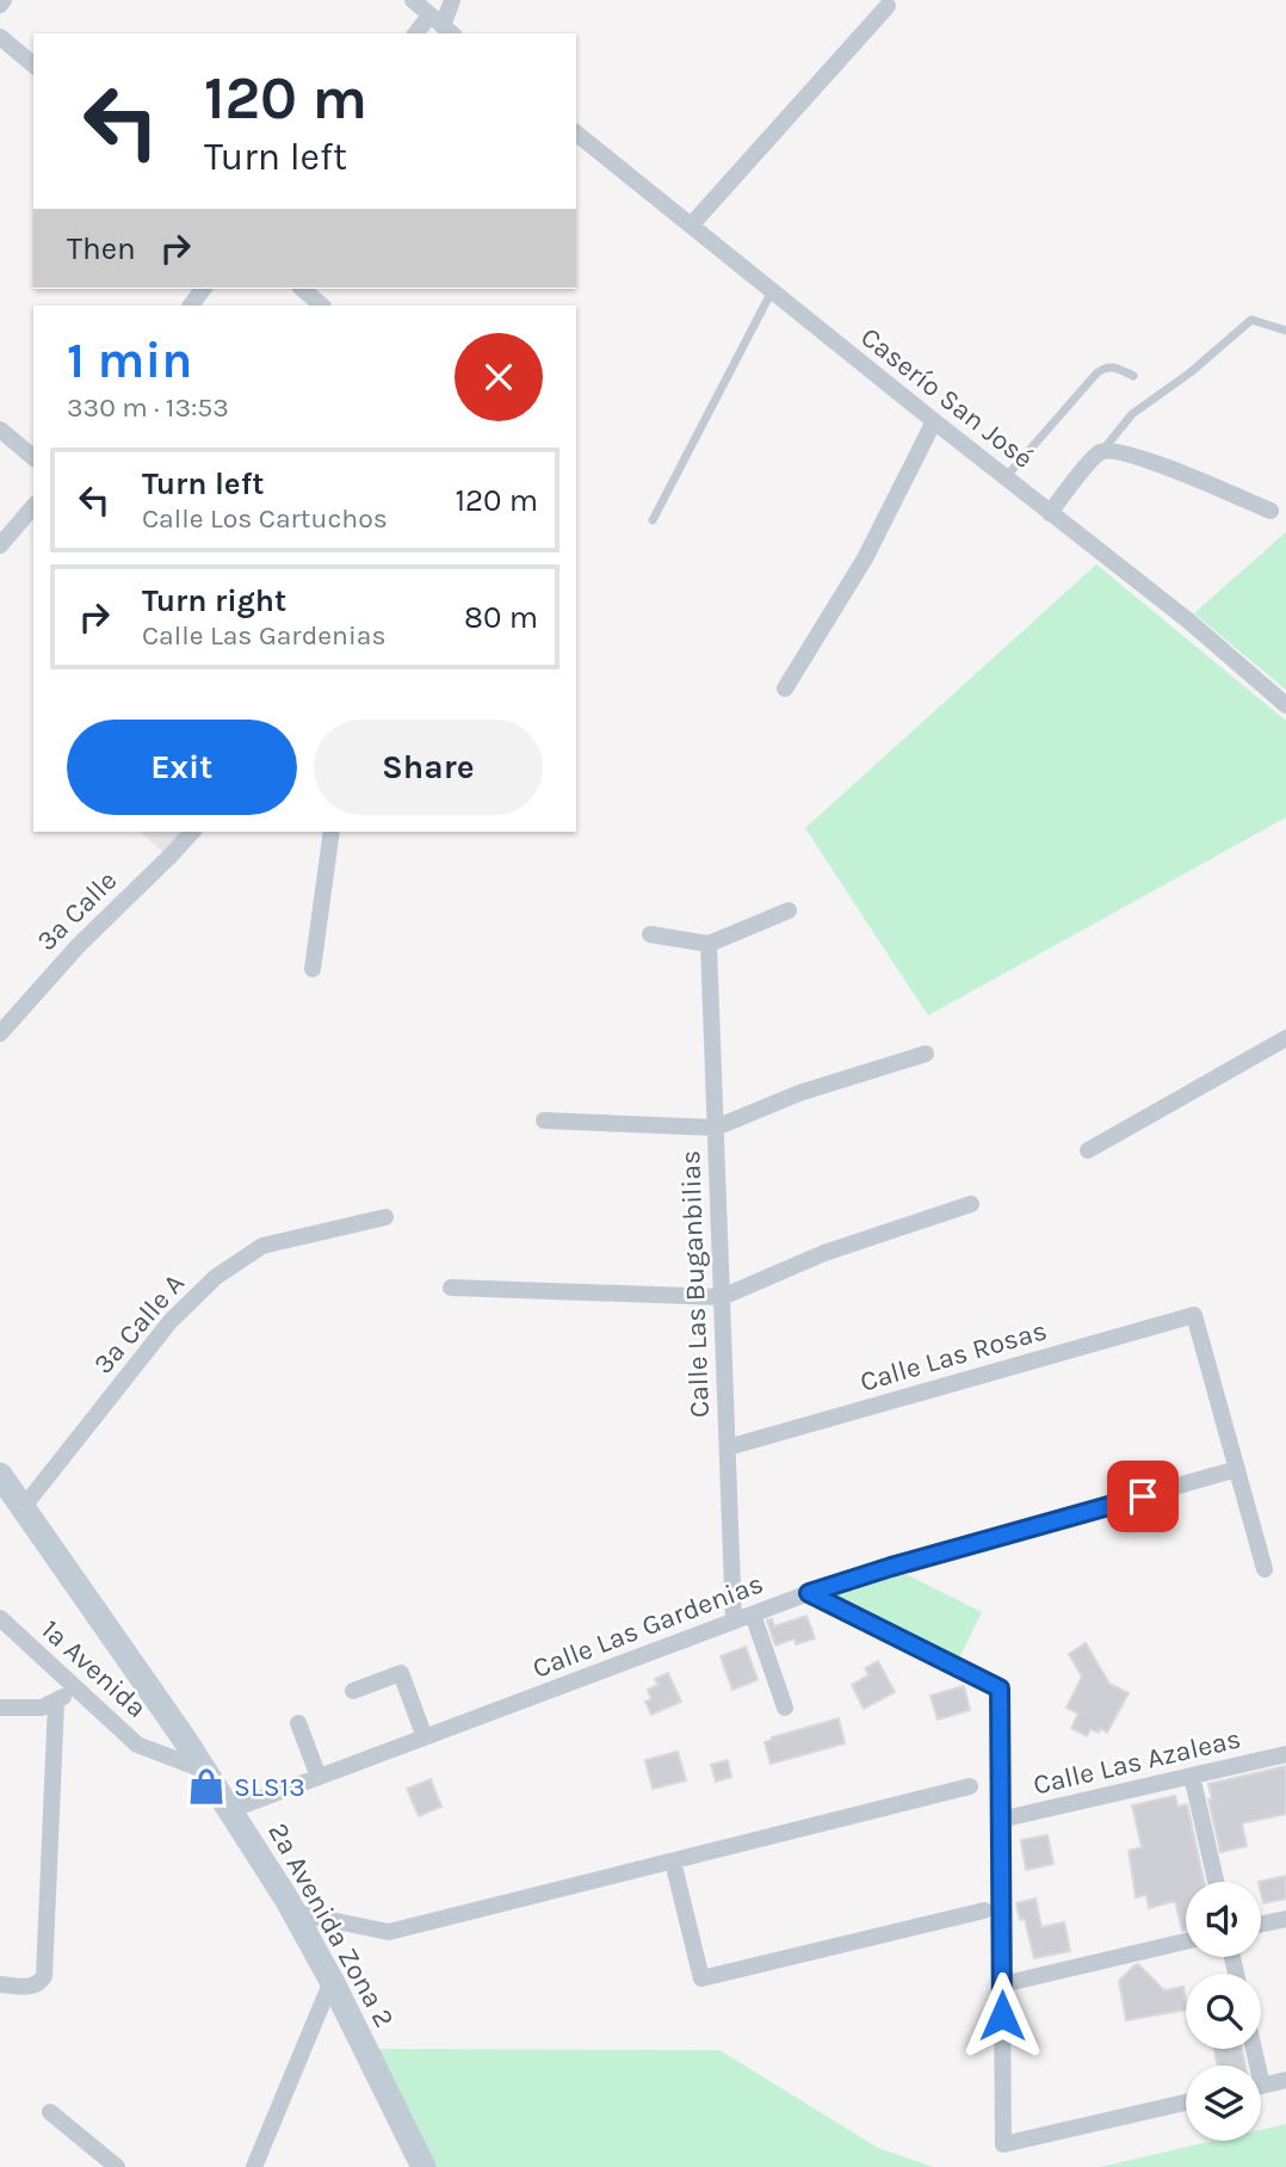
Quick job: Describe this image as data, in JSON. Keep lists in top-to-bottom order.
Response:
{
  "streets": {
    "street": [
      "Caserío San José",
      "3a Calle",
      "Calle Las Buganbilias",
      "3a Calle A",
      "Calle Las Rosas",
      "Calle Las Gardenias",
      "1a Avenida",
      "Calle Las Azaleas",
      "2a Avenida Zona 2"
    ]
  },
  "crossings": [
    ["Calle Las Buganbilias", "Calle Las Rosas"],
    ["Calle Las Buganbilias", "Calle Las Gardenias"],
    ["3a Calle A", "2a Avenida Zona 2"],
    ["Calle Las Rosas", "Calle Las Gardenias"],
    ["Calle Las Gardenias", "2a Avenida Zona 2"],
    ["1a Avenida", "2a Avenida Zona 2"]
  ],
  "places": {
    "shop": ["SLS13"]
  },
  "page": {
    "turn": ["120 m", "Turn left"],
    "then": "Then",
    "heading": ["1 min", "330 m · 13:53"],
    "list": [
      {
        "name": "Turn left",
        "note": "Calle Los Cartuchos",
        "value": "120 m"
      },
      {
        "name": "Turn right",
        "note": "Calle Las Gardenias",
        "value": "80 m"
      }
    ],
    "buttons": ["Exit", "Share"]
  }
}
